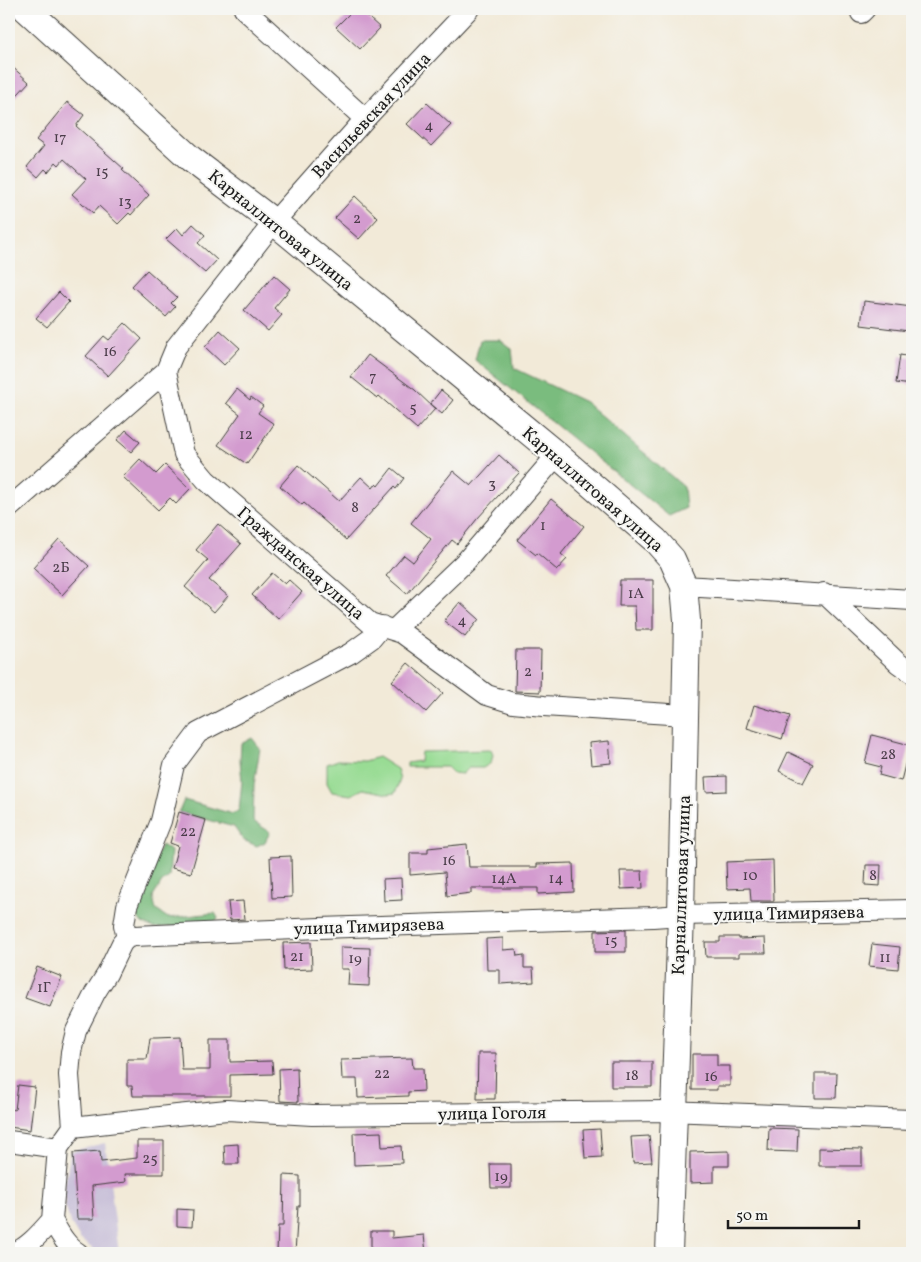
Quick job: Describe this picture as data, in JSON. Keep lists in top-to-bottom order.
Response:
{
  "streets": {
    "street": [
      "Васильевская улица",
      "Карналлитовая улица",
      "Гражданская улица",
      "улица Тимирязева",
      "улица Гоголя"
    ]
  },
  "crossings": [
    ["Васильевская улица", "Карналлитовая улица"],
    ["Карналлитовая улица", "Гражданская улица"],
    ["Карналлитовая улица", "улица Тимирязева"],
    ["Карналлитовая улица", "улица Гоголя"]
  ],
  "house_numbers": [
    "4",
    "17",
    "15",
    "13",
    "2",
    "16",
    "7",
    "5",
    "12",
    "3",
    "8",
    "1",
    "2Б",
    "1А",
    "4",
    "2",
    "28",
    "22",
    "16",
    "10",
    "8",
    "14А",
    "14",
    "15",
    "21",
    "11",
    "19",
    "1Г",
    "22",
    "18",
    "16",
    "25",
    "19"
  ],
  "scale_bar": "50 m"
}
